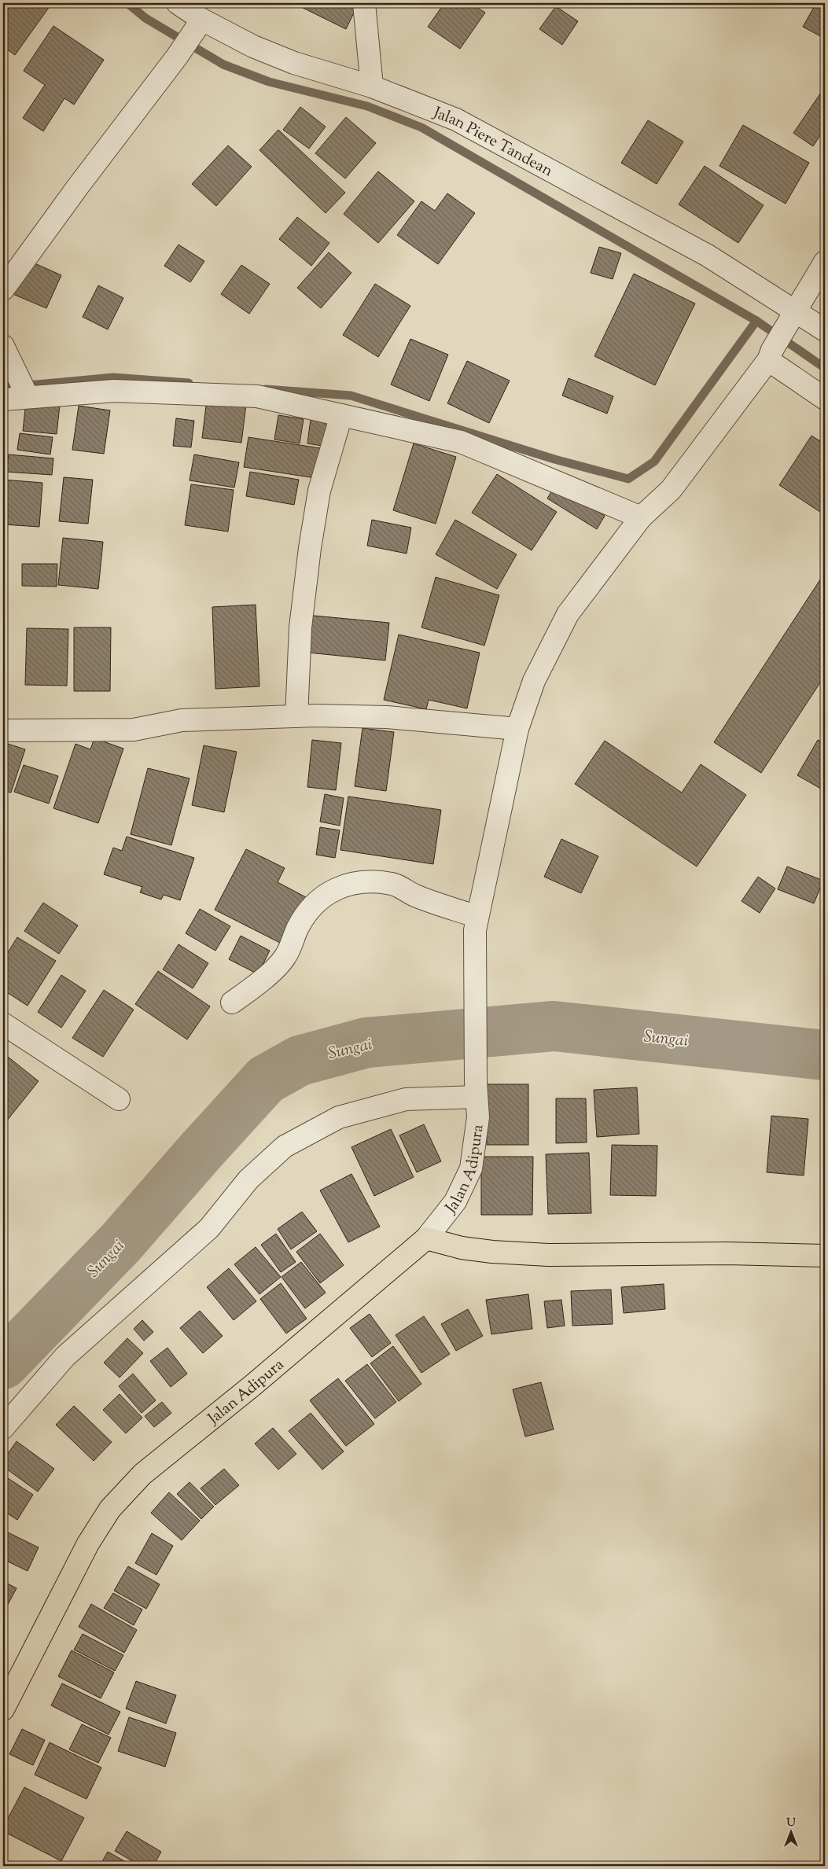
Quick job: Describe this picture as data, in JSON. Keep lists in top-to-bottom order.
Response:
{
  "streets": {
    "highway": ["Jalan Adipura"],
    "street": ["Jalan Piere Tandean"]
  },
  "crossings": [
    ["Jalan Piere Tandean", "Jalan Adipura"]
  ],
  "water": ["Sungai"],
  "north": "top"
}
